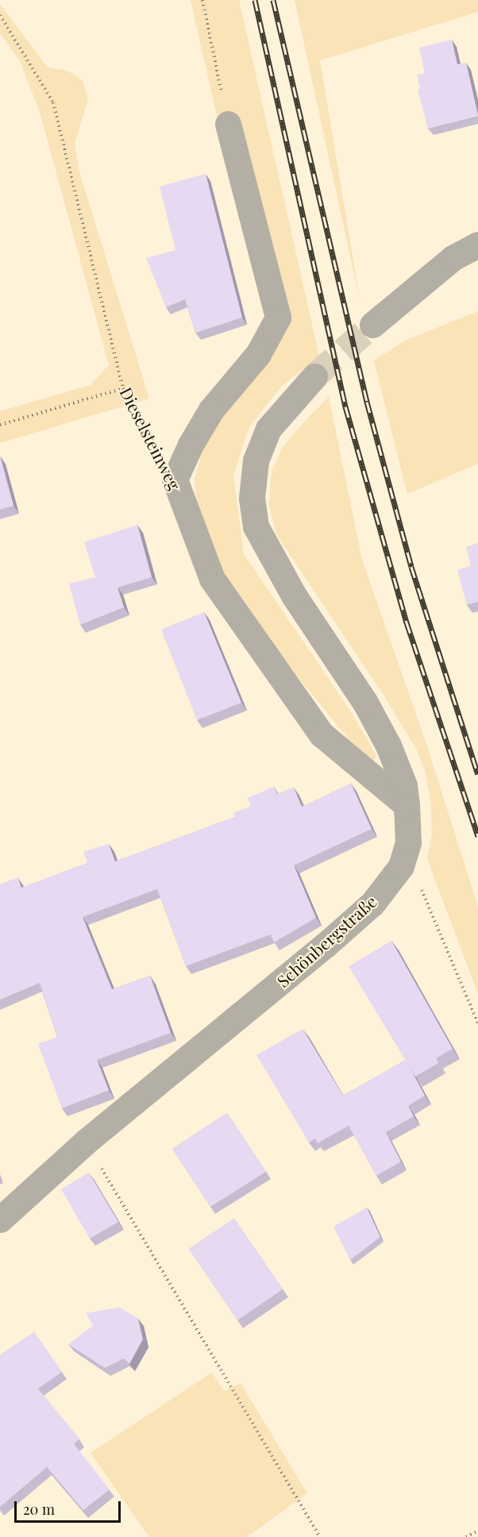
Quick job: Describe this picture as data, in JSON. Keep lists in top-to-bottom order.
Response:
{
  "streets": {
    "street": ["Dieselsteinweg", "Schönbergstraße"]
  },
  "crossings": [
    ["Dieselsteinweg", "Schönbergstraße"]
  ],
  "scale_bar": "20 m"
}
